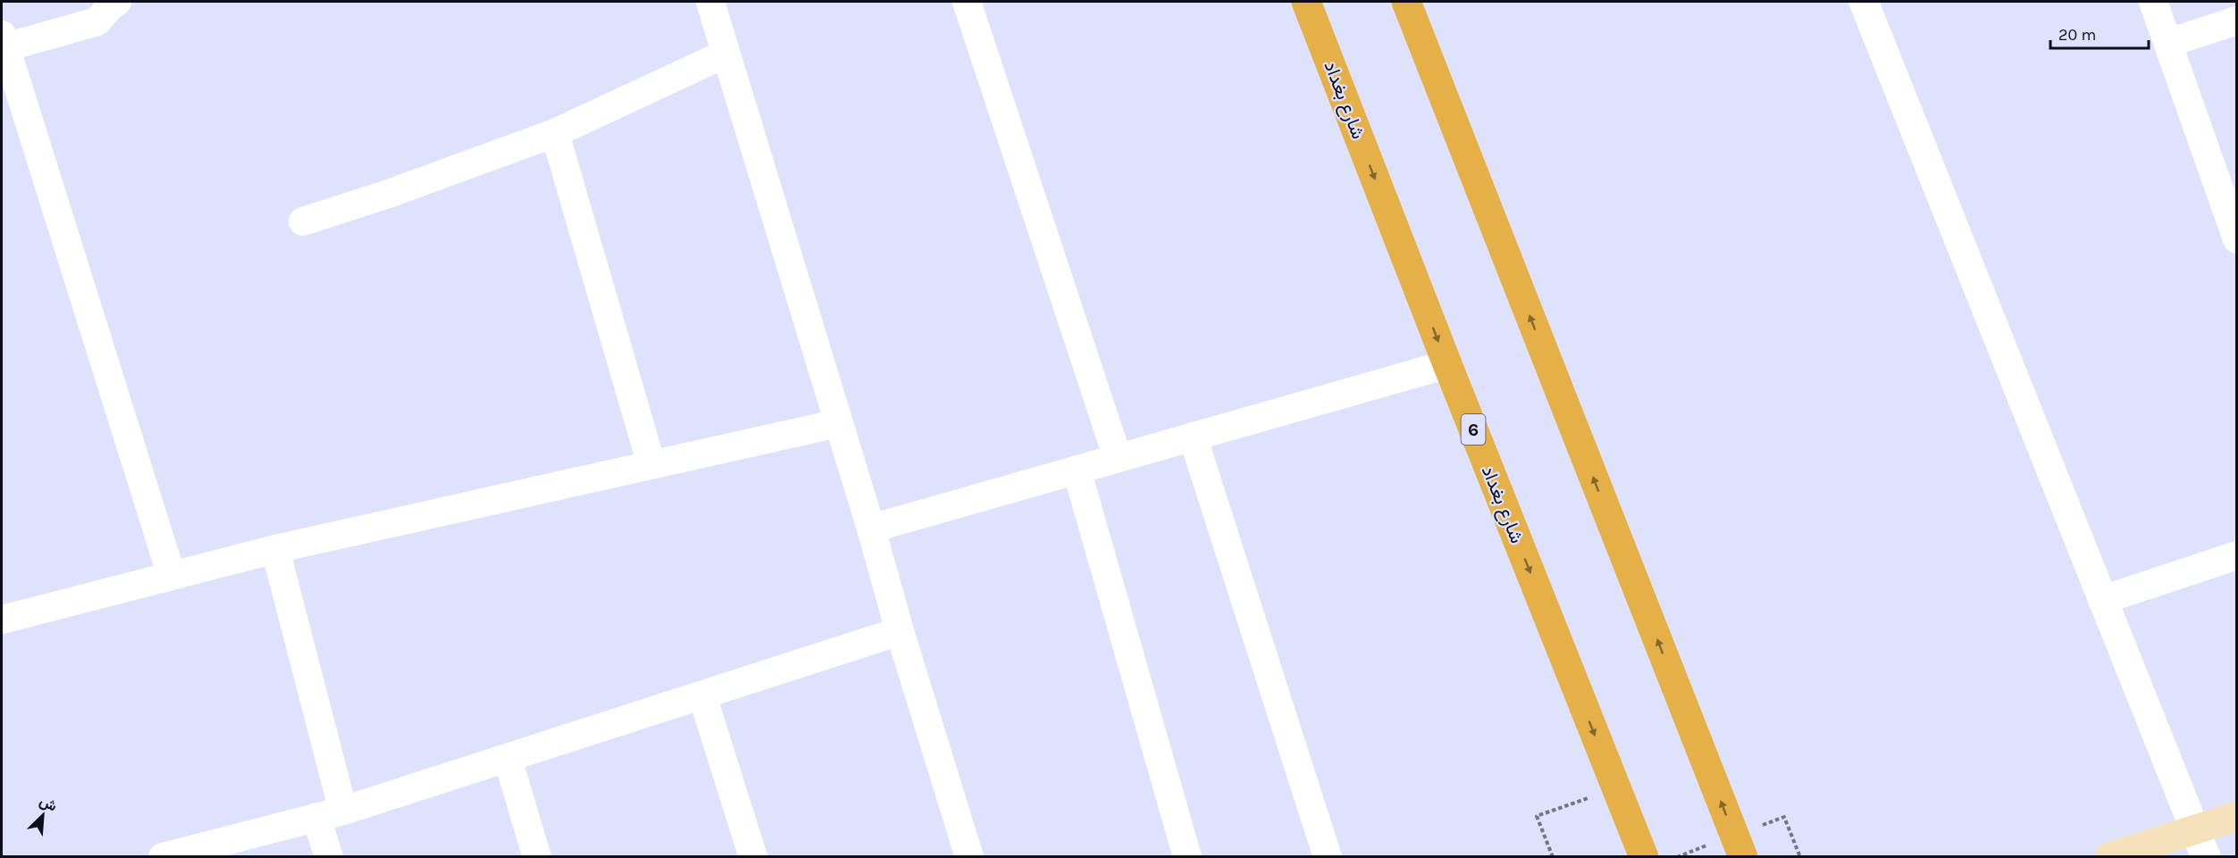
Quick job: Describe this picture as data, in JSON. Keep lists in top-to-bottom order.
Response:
{
  "streets": {
    "highway": ["شارع بغداد", "6"]
  },
  "scale_bar": "20 m",
  "north": "top right"
}
